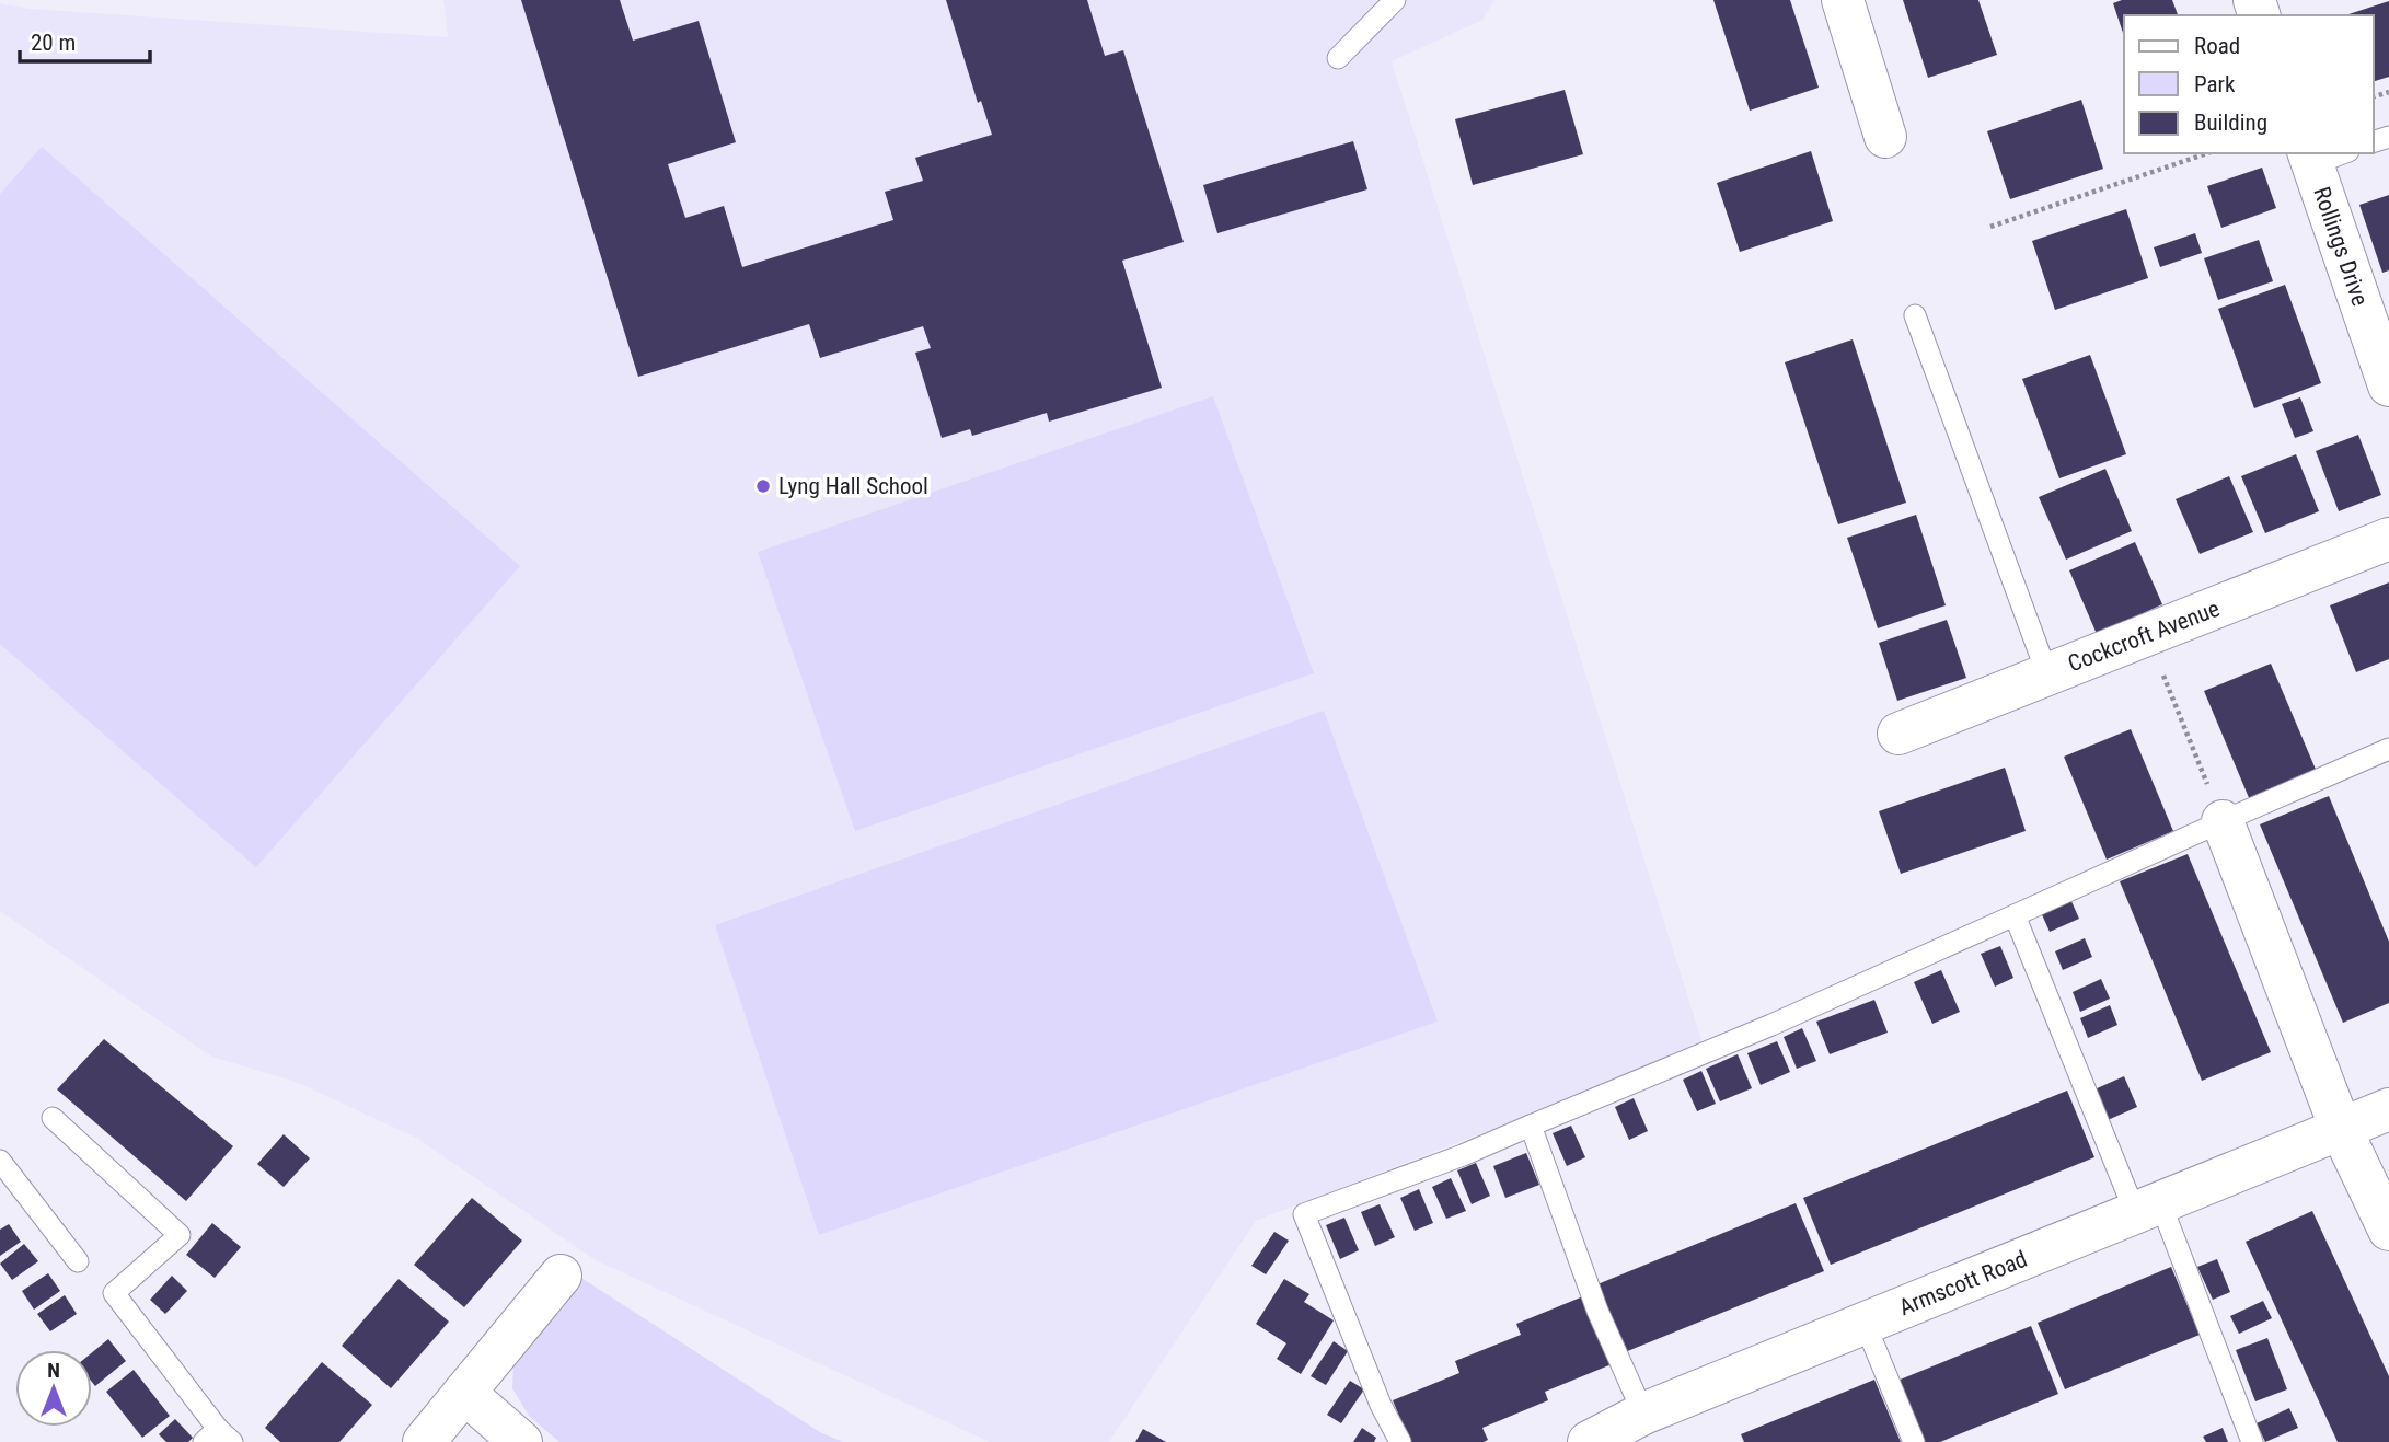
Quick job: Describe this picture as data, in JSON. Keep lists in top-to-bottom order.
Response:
{
  "streets": {
    "street": ["Rollings Drive", "Cockcroft Avenue", "Armscott Road"]
  },
  "places": ["Lyng Hall School"],
  "legend": ["Road", "Park", "Building"],
  "scale_bar": "20 m",
  "north": "top"
}
